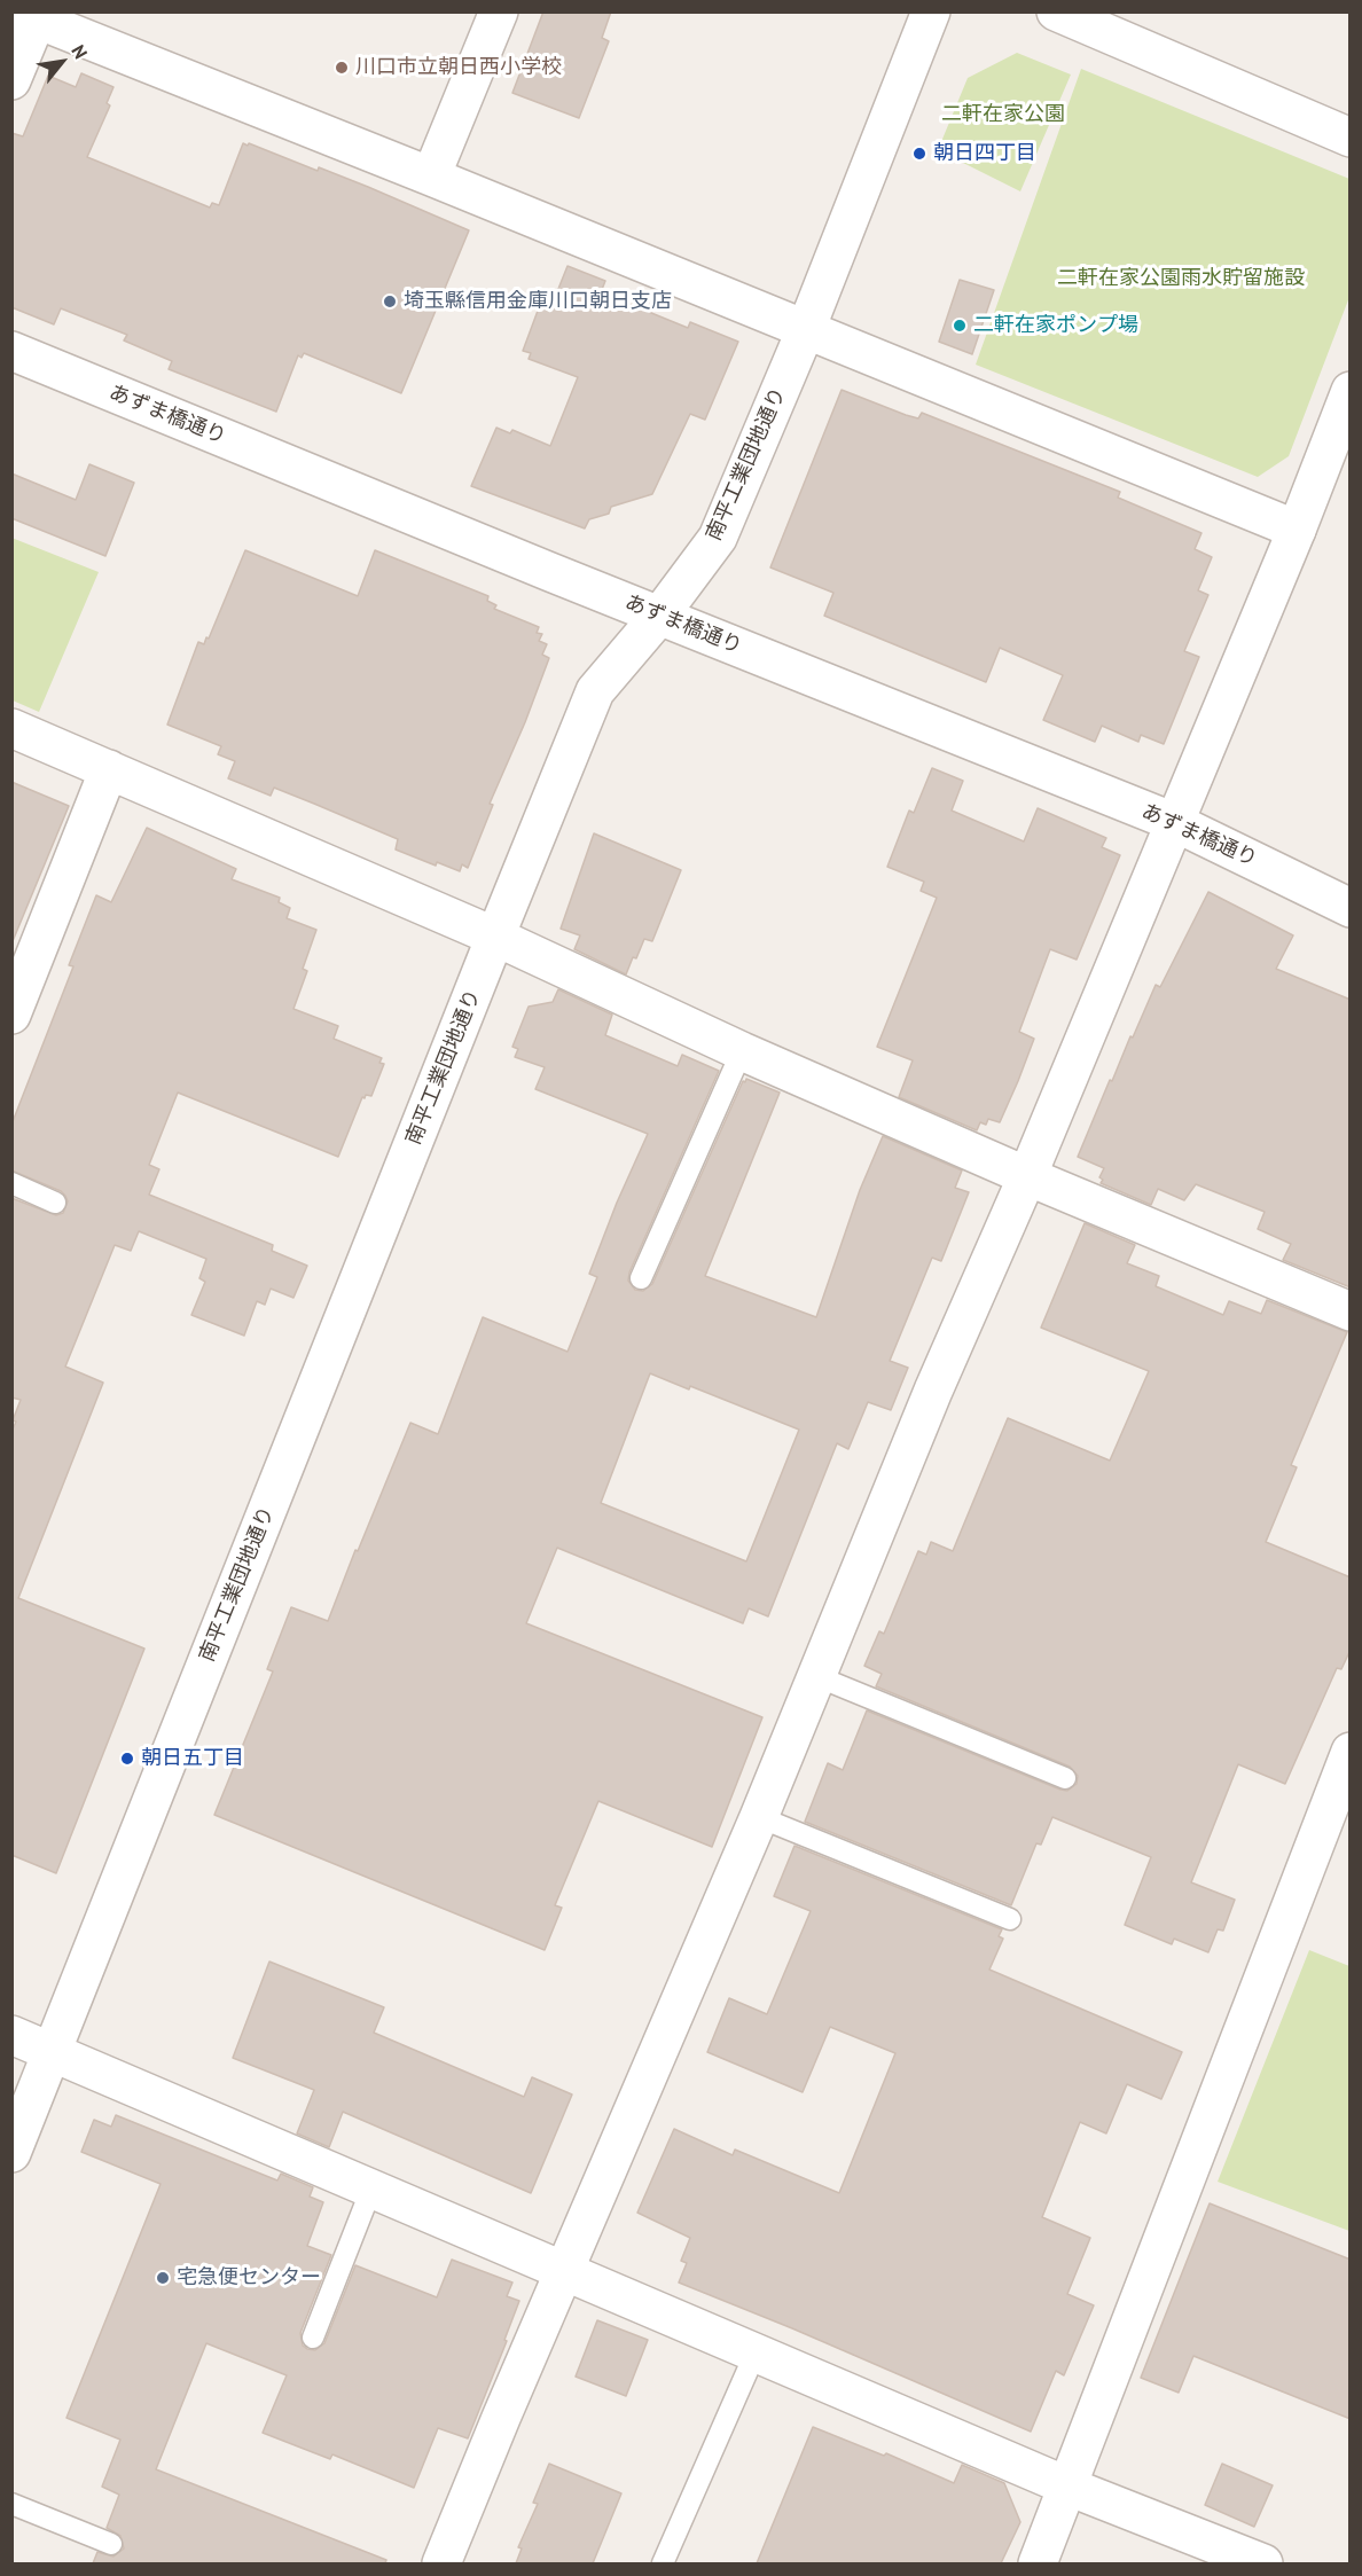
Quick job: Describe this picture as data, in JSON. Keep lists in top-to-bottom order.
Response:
{
  "streets": {
    "street": ["あずま橋通り", "南平工業団地通り"]
  },
  "crossings": [
    ["あずま橋通り", "南平工業団地通り"]
  ],
  "parks": ["二軒在家公園", "二軒在家公園雨水貯留施設"],
  "places": [
    "川口市立朝日西小学校",
    "朝日四丁目",
    "埼玉縣信用金庫川口朝日支店",
    "二軒在家ポンプ場",
    "朝日五丁目",
    "宅急便センター"
  ],
  "north": "top right"
}
